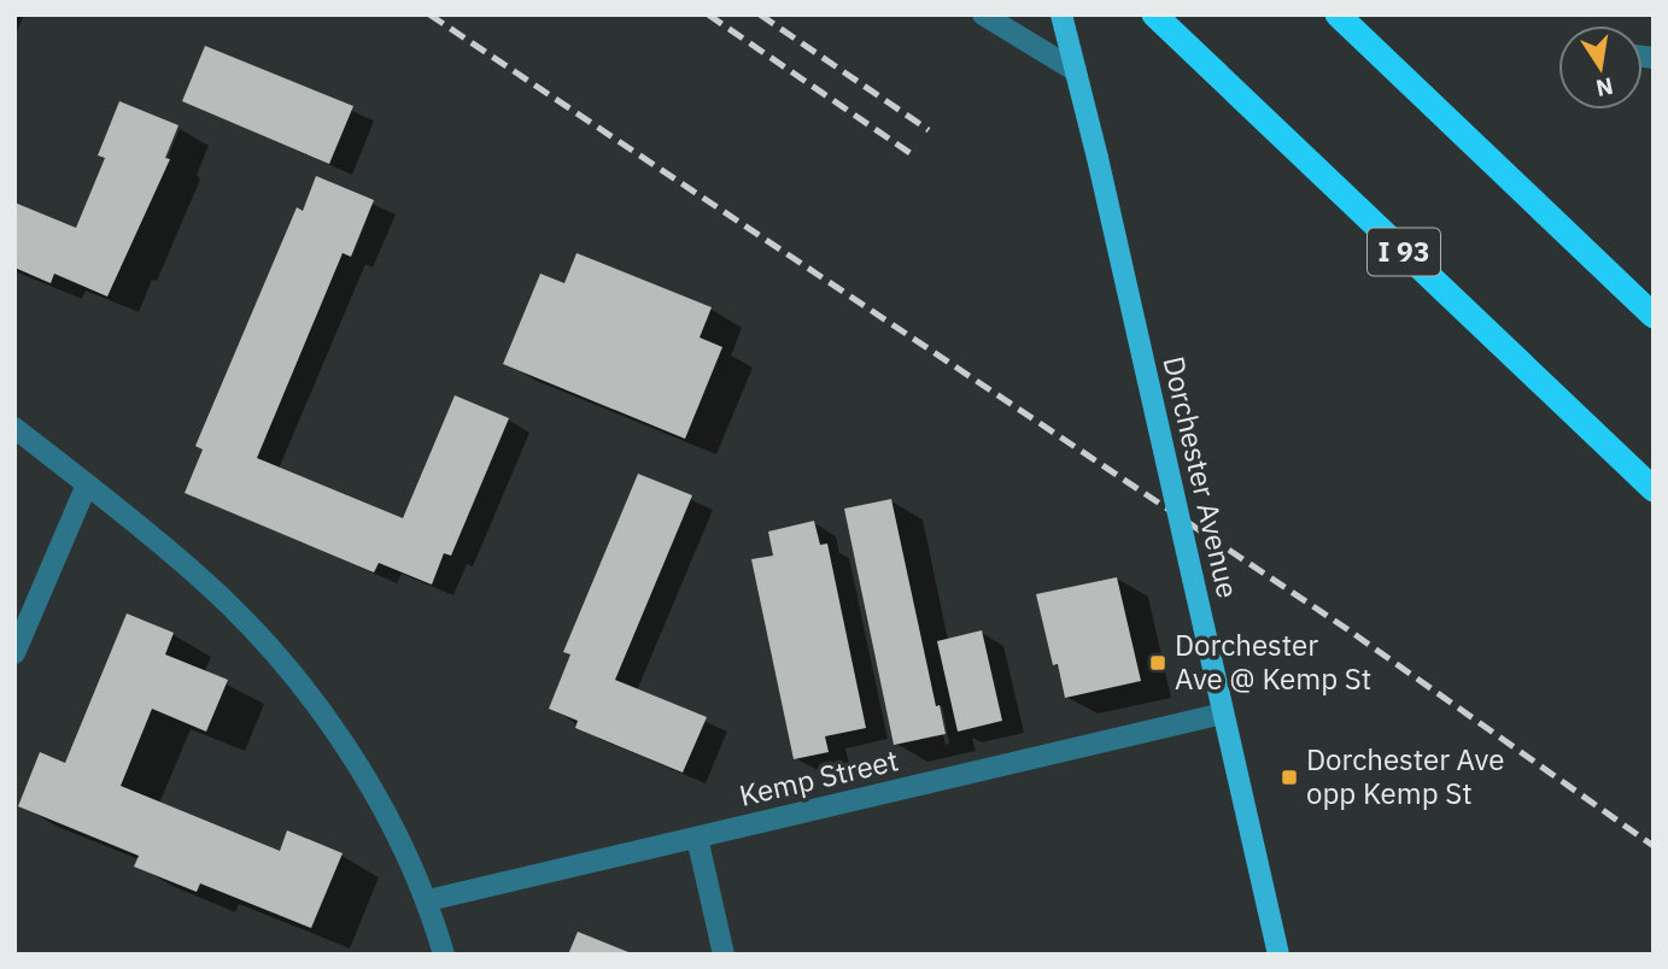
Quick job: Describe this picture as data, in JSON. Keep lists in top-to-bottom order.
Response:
{
  "streets": {
    "highway": ["I 93"],
    "main road": ["Dorchester Avenue"],
    "street": ["Kemp Street"]
  },
  "crossings": [
    ["Dorchester Avenue", "Kemp Street"]
  ],
  "places": {
    "transit": ["Dorchester Ave @ Kemp St", "Dorchester Ave opp Kemp St"]
  },
  "north": "bottom"
}
